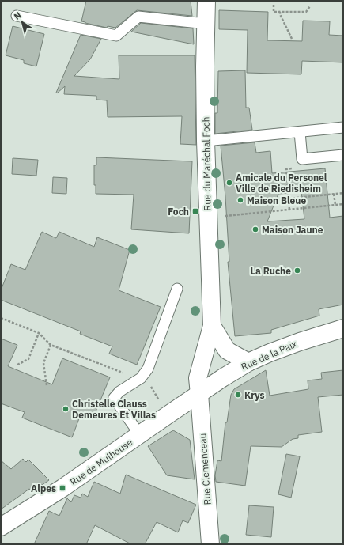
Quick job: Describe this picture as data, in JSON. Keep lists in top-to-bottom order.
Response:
{
  "streets": {
    "street": [
      "Rue du Maréchal Foch",
      "Rue de la Paix",
      "Rue de Mulhouse",
      "Rue Clemenceau"
    ]
  },
  "crossings": [
    ["Rue du Maréchal Foch", "Rue de la Paix"],
    ["Rue du Maréchal Foch", "Rue de Mulhouse"],
    ["Rue du Maréchal Foch", "Rue Clemenceau"],
    ["Rue de la Paix", "Rue de Mulhouse"],
    ["Rue de la Paix", "Rue Clemenceau"],
    ["Rue de Mulhouse", "Rue Clemenceau"]
  ],
  "places": {
    "other": [
      "Amicale du Personel Ville de Riedisheim",
      "Maison Bleue",
      "Maison Jaune",
      "La Ruche",
      "Krys",
      "Christelle Clauss Demeures Et Villas"
    ],
    "transit": ["Foch", "Alpes"]
  },
  "north": "top left"
}
